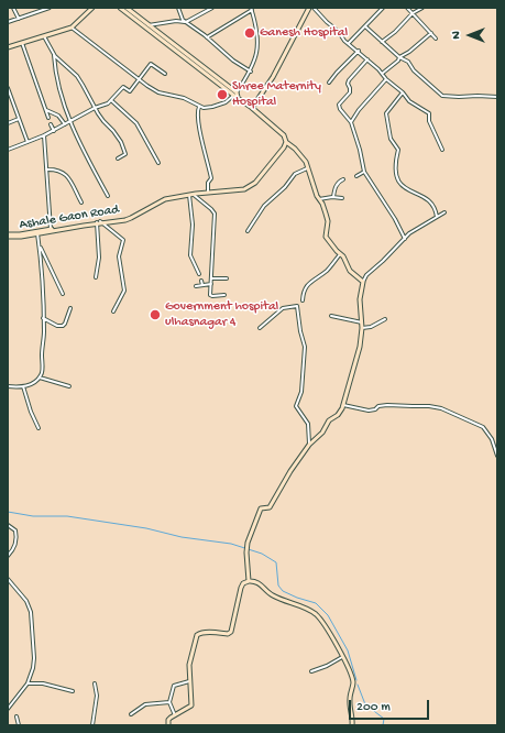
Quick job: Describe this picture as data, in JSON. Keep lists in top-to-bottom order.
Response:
{
  "streets": {
    "street": ["Ashale Gaon Road"]
  },
  "places": ["Ganesh Hospital", "Shree Maternity Hospital", "Government hospital ulhasnagar 4"],
  "scale_bar": "200 m",
  "north": "left"
}
